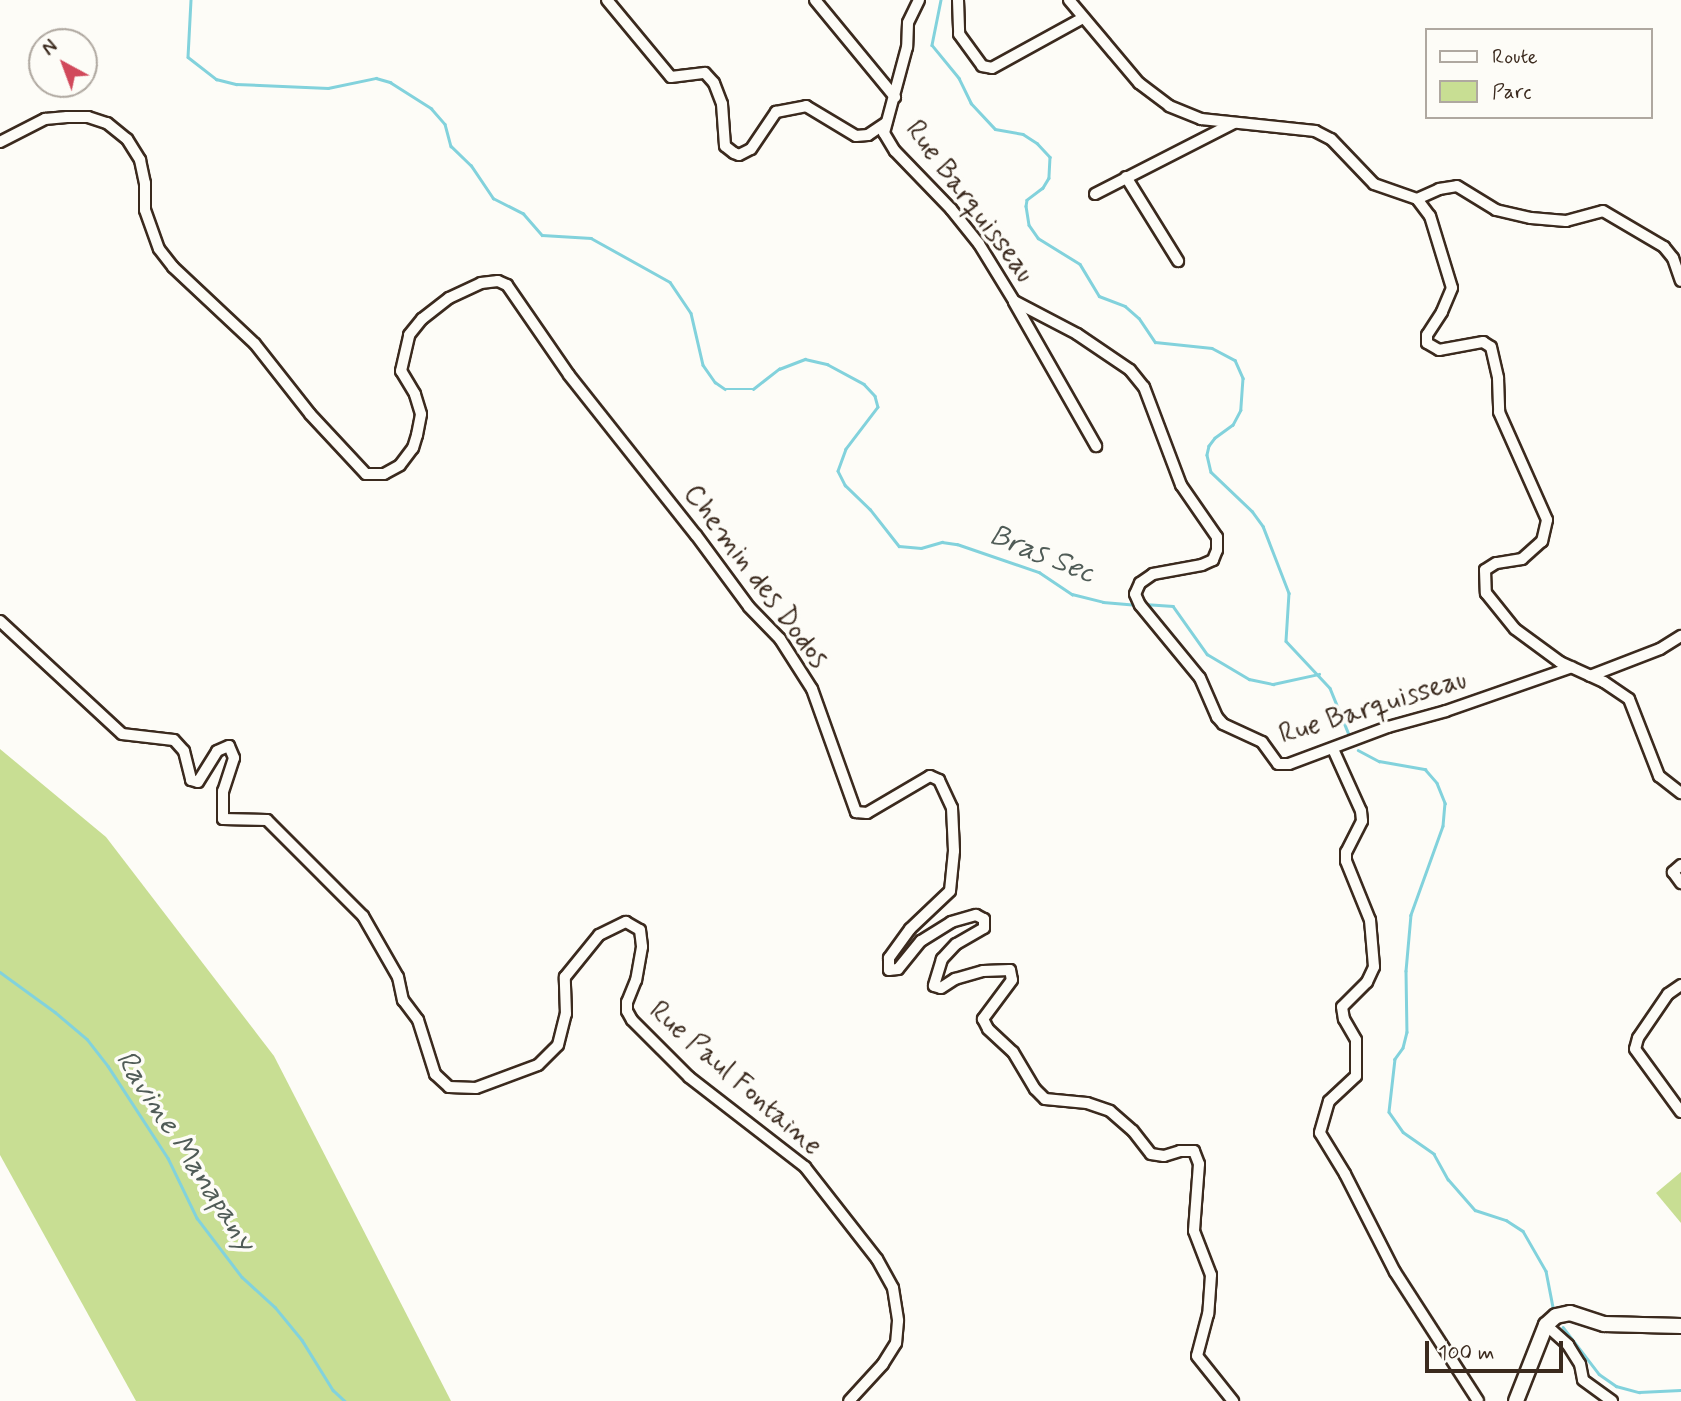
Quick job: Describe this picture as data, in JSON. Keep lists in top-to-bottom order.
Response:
{
  "streets": {
    "street": ["Rue Barquisseau", "Chemin des Dodos", "Rue Paul Fontaine"]
  },
  "water": ["Bras Sec", "Ravine Manapany"],
  "legend": ["Route", "Parc"],
  "scale_bar": "100 m",
  "north": "top left"
}
